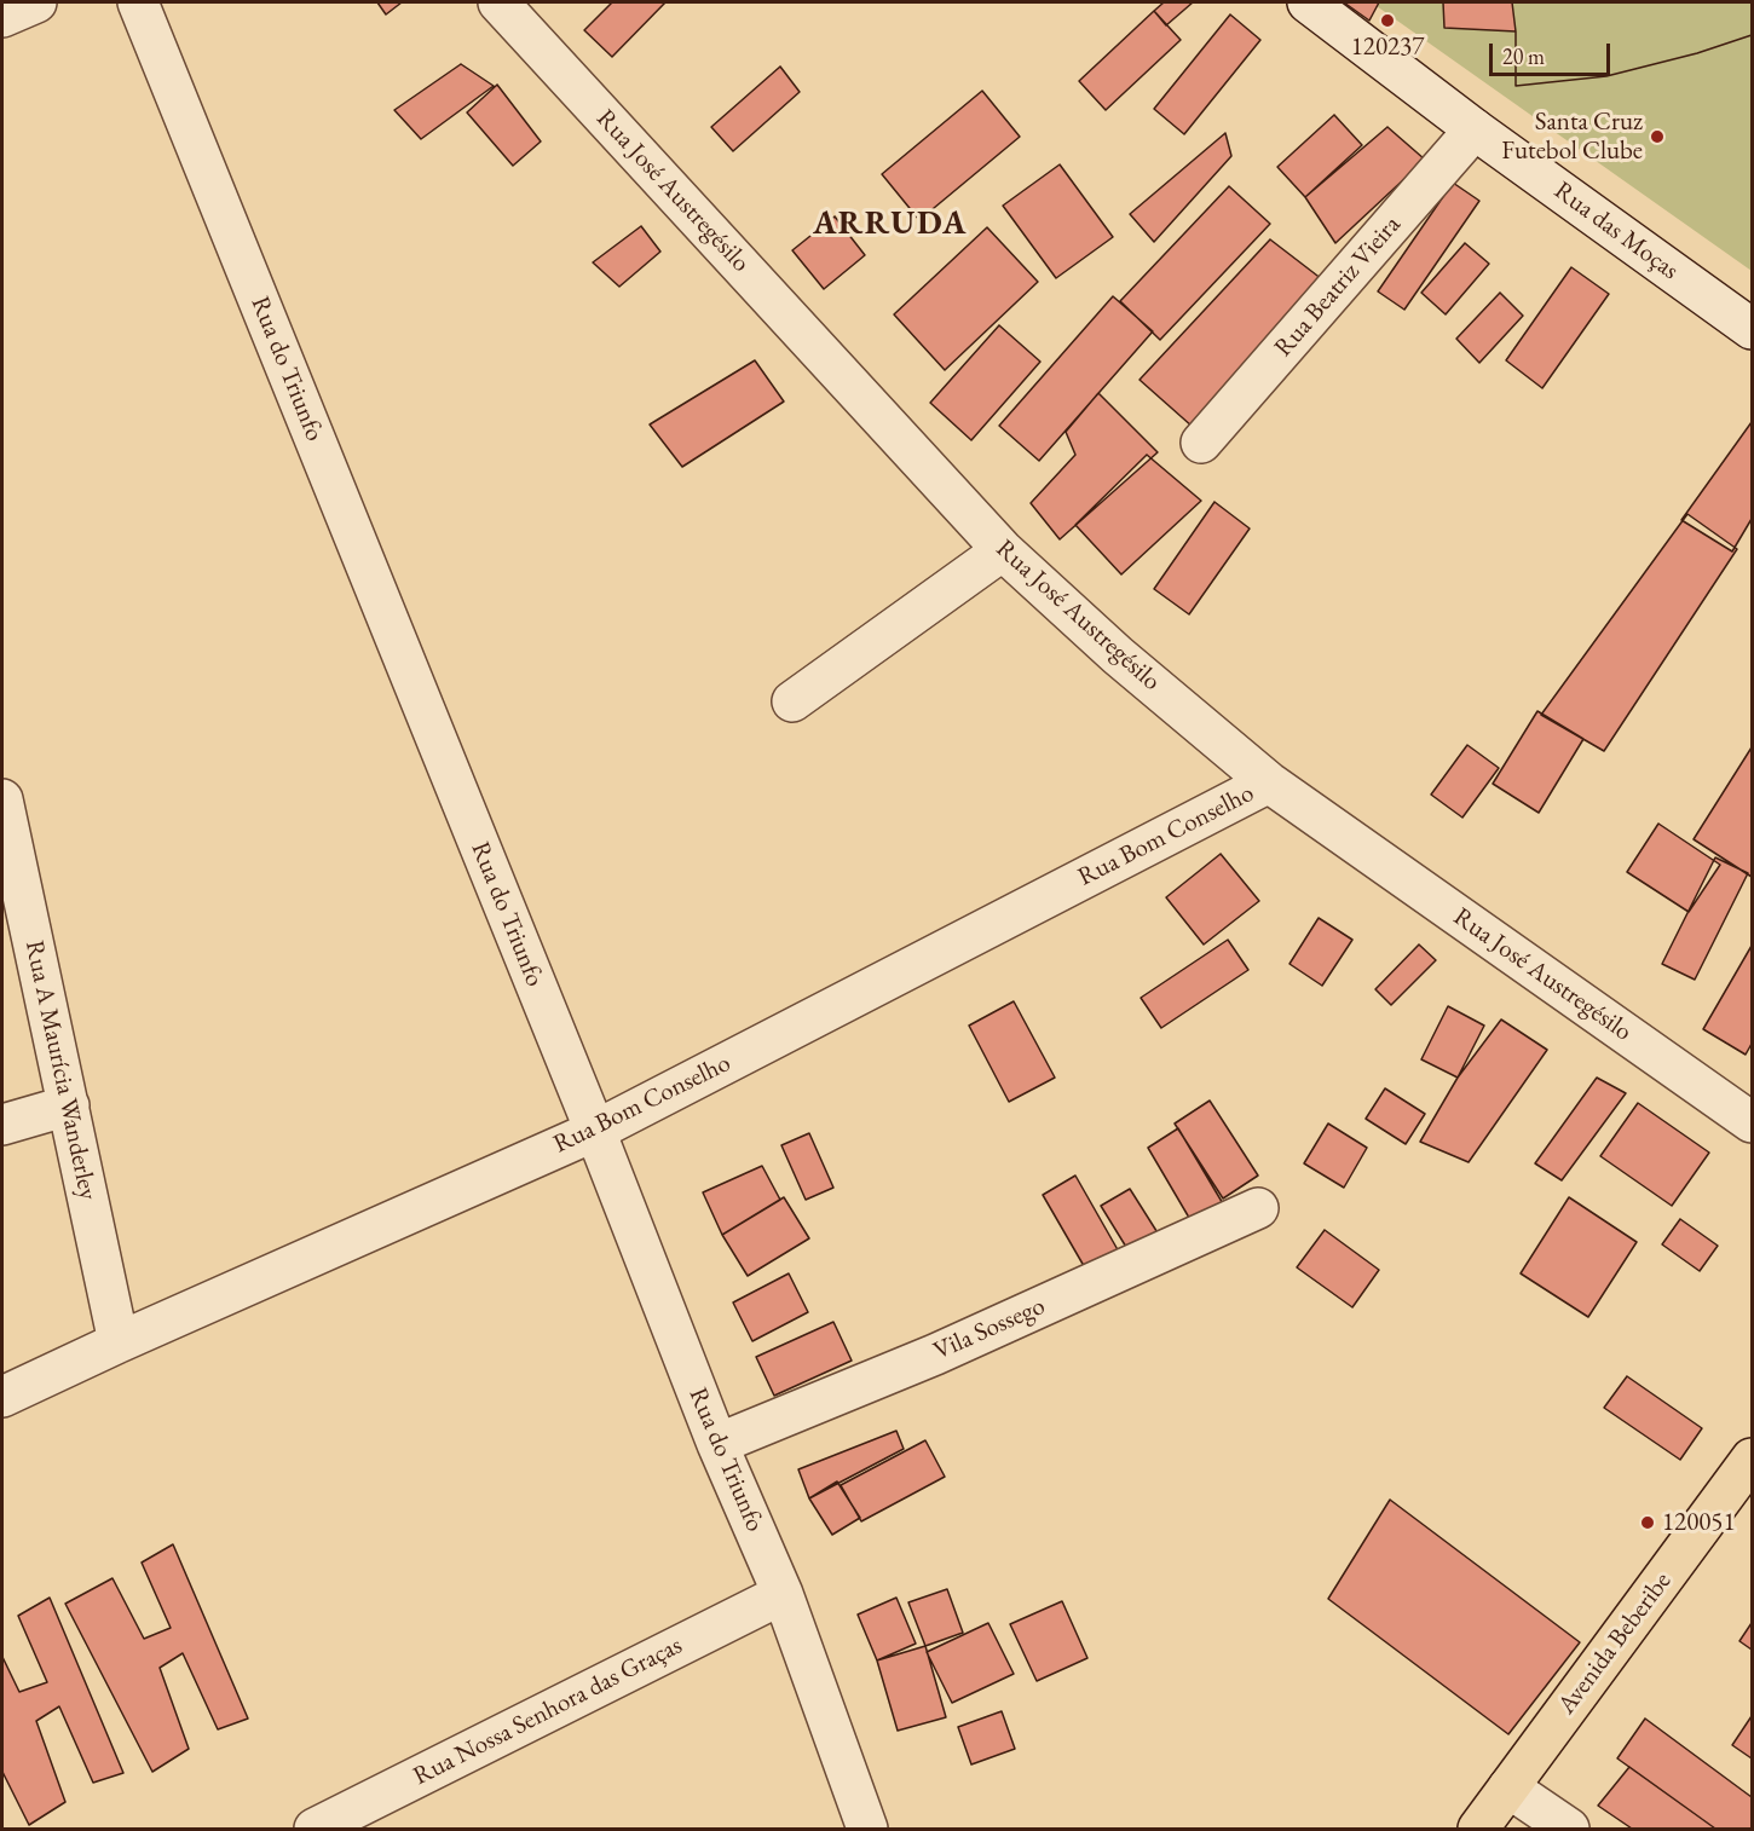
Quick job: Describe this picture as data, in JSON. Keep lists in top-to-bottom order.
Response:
{
  "streets": {
    "main road": ["Avenida Beberibe"],
    "street": [
      "Rua José Austregésilo",
      "Rua das Moças",
      "Rua Beatriz Vieira",
      "Rua do Triunfo",
      "Rua Bom Conselho",
      "Rua A Maurícia Wanderley",
      "Vila Sossego",
      "Rua Nossa Senhora das Graças"
    ]
  },
  "crossings": [
    ["Rua José Austregésilo", "Rua Bom Conselho"],
    ["Rua das Moças", "Rua Beatriz Vieira"],
    ["Rua do Triunfo", "Rua Bom Conselho"],
    ["Rua do Triunfo", "Vila Sossego"],
    ["Rua do Triunfo", "Rua Nossa Senhora das Graças"],
    ["Rua Bom Conselho", "Rua A Maurícia Wanderley"]
  ],
  "districts": ["ARRUDA"],
  "places": ["120237", "Santa Cruz Futebol Clube", "120051"],
  "scale_bar": "20 m"
}
